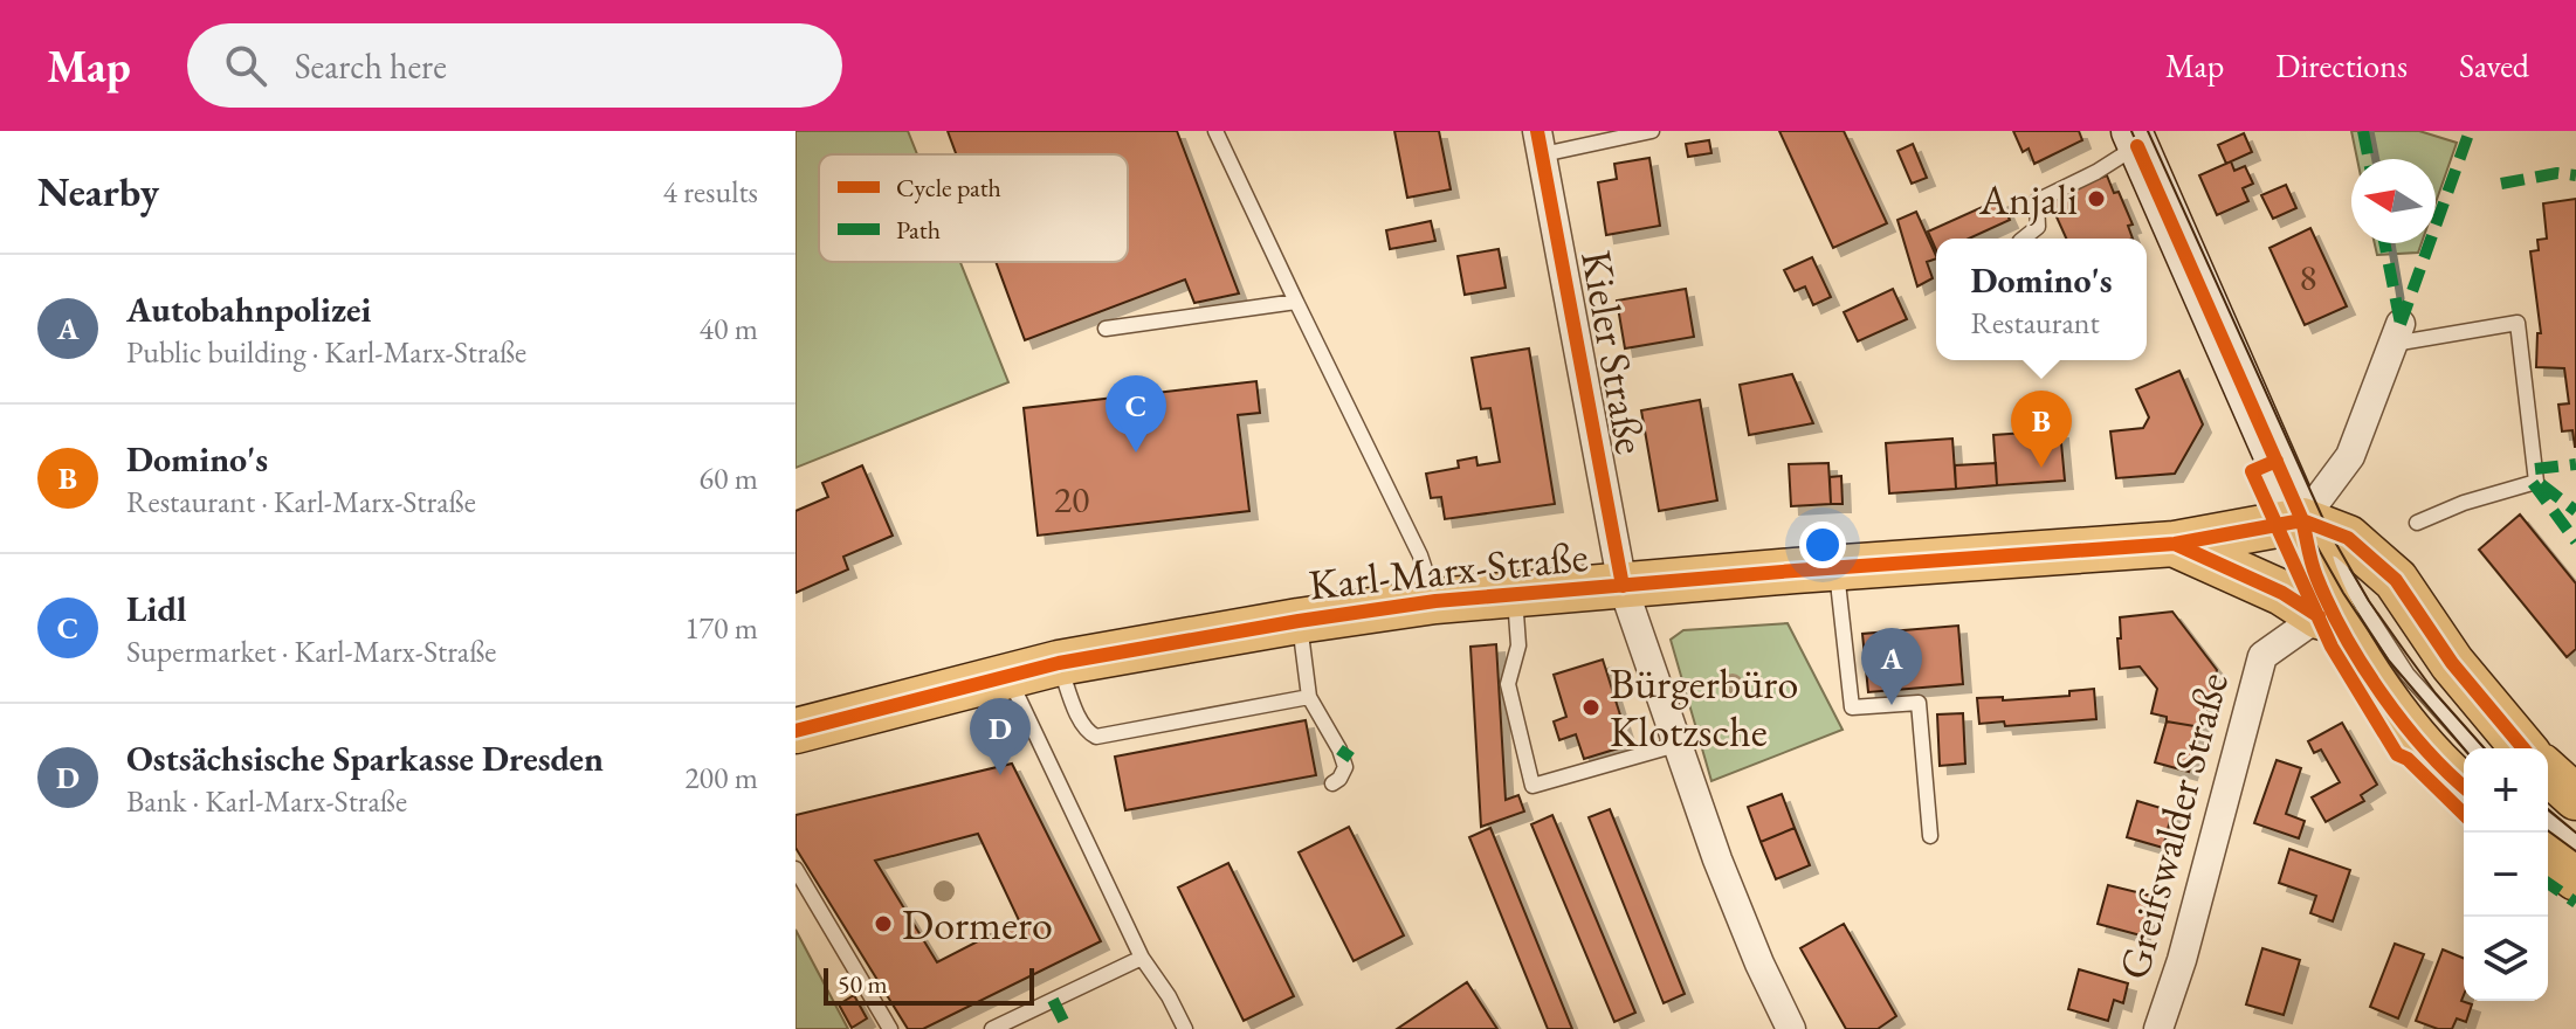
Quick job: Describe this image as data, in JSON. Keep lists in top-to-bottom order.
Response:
{
  "streets": {
    "main road": ["Karl-Marx-Straße"],
    "street": ["Kieler Straße", "Greifswalder Straße"]
  },
  "crossings": [
    ["Kieler Straße", "Karl-Marx-Straße"],
    ["Karl-Marx-Straße", "Greifswalder Straße"]
  ],
  "places": ["Anjali", "Bürgerbüro Klotzsche", "Dormero"],
  "house_numbers": ["8", "20"],
  "legend": ["Cycle path", "Path"],
  "scale_bar": "50 m",
  "north": "left",
  "page": {
    "header": "Map",
    "search": "Search here",
    "nav": ["Map", "Directions", "Saved"],
    "heading": ["Nearby", "4 results"],
    "popup": ["Domino's", "Restaurant"],
    "list": [
      {
        "mark": "A",
        "name": "Autobahnpolizei",
        "note": "Public building · Karl-Marx-Straße",
        "value": "40 m"
      },
      {
        "mark": "B",
        "name": "Domino's",
        "note": "Restaurant · Karl-Marx-Straße",
        "value": "60 m"
      },
      {
        "mark": "C",
        "name": "Lidl",
        "note": "Supermarket · Karl-Marx-Straße",
        "value": "170 m"
      },
      {
        "mark": "D",
        "name": "Ostsächsische Sparkasse Dresden",
        "note": "Bank · Karl-Marx-Straße",
        "value": "200 m"
      }
    ],
    "pins": [
      "C",
      "B",
      "A",
      "D"
    ],
    "map_buttons": ["+", "−"],
    "scale": "50 m"
  }
}
